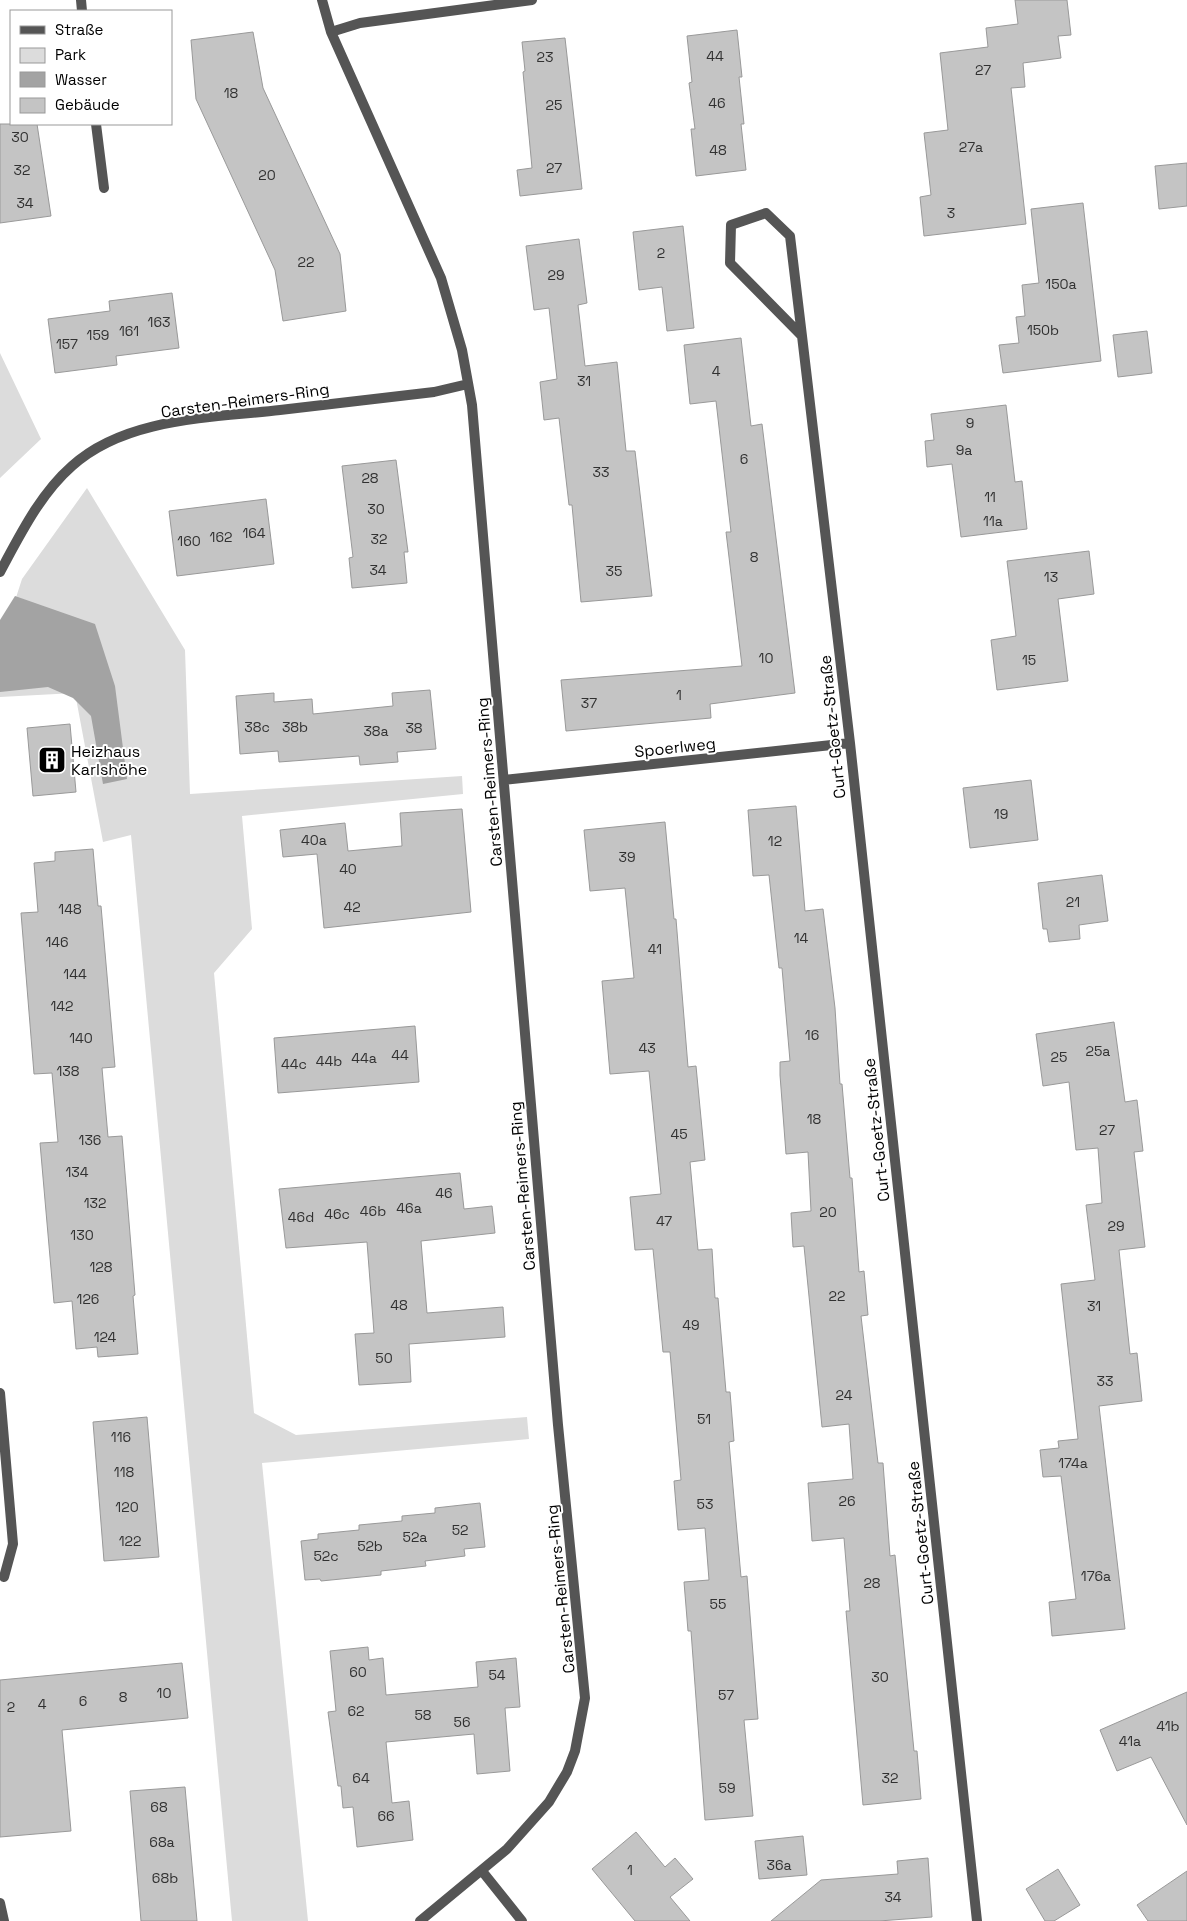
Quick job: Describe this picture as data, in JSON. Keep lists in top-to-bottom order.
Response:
{
  "streets": {
    "street": ["Carsten-Reimers-Ring", "Curt-Goetz-Straße", "Spoerlweg"]
  },
  "crossings": [
    ["Carsten-Reimers-Ring", "Spoerlweg"],
    ["Curt-Goetz-Straße", "Spoerlweg"]
  ],
  "places": {
    "building": ["Heizhaus Karlshöhe"]
  },
  "house_numbers": [
    "44",
    "23",
    "27",
    "18",
    "46",
    "25",
    "30",
    "27a",
    "48",
    "27",
    "32",
    "20",
    "34",
    "3",
    "2",
    "22",
    "29",
    "150a",
    "163",
    "150b",
    "161",
    "159",
    "157",
    "4",
    "31",
    "9",
    "9a",
    "6",
    "33",
    "28",
    "11",
    "30",
    "11a",
    "164",
    "162",
    "32",
    "160",
    "8",
    "34",
    "35",
    "13",
    "10",
    "15",
    "1",
    "37",
    "38c",
    "38b",
    "38",
    "38a",
    "19",
    "40a",
    "12",
    "39",
    "40",
    "21",
    "42",
    "148",
    "14",
    "146",
    "41",
    "144",
    "142",
    "16",
    "140",
    "43",
    "25a",
    "44",
    "25",
    "44a",
    "44b",
    "44c",
    "138",
    "18",
    "27",
    "45",
    "136",
    "134",
    "46",
    "132",
    "46a",
    "46b",
    "20",
    "46c",
    "46d",
    "47",
    "29",
    "130",
    "128",
    "22",
    "126",
    "48",
    "31",
    "49",
    "124",
    "50",
    "33",
    "24",
    "51",
    "116",
    "174a",
    "118",
    "26",
    "53",
    "120",
    "52",
    "52a",
    "122",
    "52b",
    "52c",
    "176a",
    "28",
    "55",
    "60",
    "54",
    "30",
    "10",
    "57",
    "8",
    "6",
    "4",
    "2",
    "62",
    "58",
    "56",
    "41b",
    "41a",
    "64",
    "32",
    "59",
    "68",
    "66",
    "68a",
    "36a",
    "1",
    "68b",
    "34"
  ],
  "legend": [
    "Straße",
    "Park",
    "Wasser",
    "Gebäude"
  ]
}
